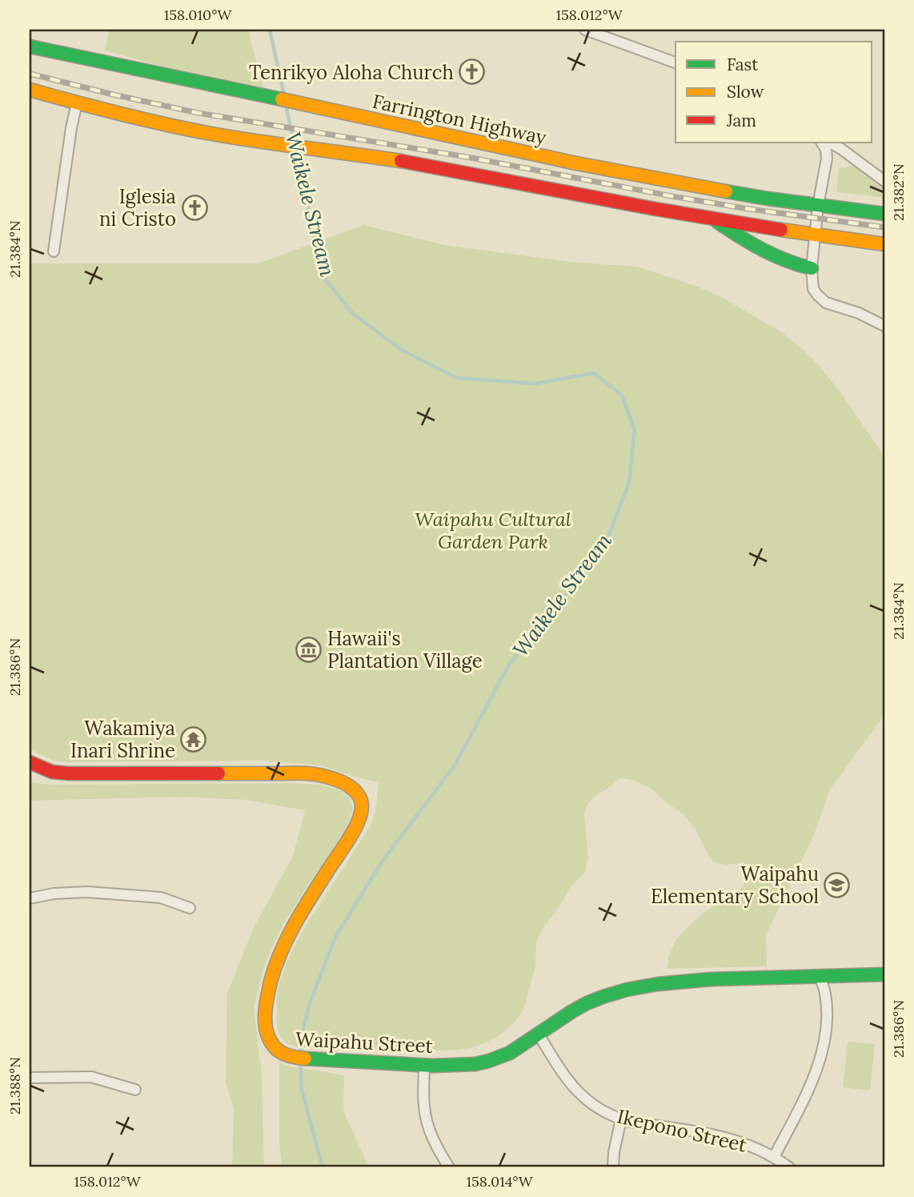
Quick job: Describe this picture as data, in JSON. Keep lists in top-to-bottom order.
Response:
{
  "streets": {
    "main road": ["Farrington Highway", "Waipahu Street"],
    "street": ["Ikepono Street"]
  },
  "crossings": [
    ["Waipahu Street", "Ikepono Street"]
  ],
  "water": ["Waikele Stream"],
  "parks": ["Waipahu Cultural Garden Park"],
  "places": {
    "church": ["Tenrikyo Aloha Church", "Iglesia ni Cristo"],
    "museum": ["Hawaii's Plantation Village"],
    "temple": ["Wakamiya Inari Shrine"],
    "school or university": ["Waipahu Elementary School"]
  },
  "legend": ["Fast", "Slow", "Jam"],
  "coordinates": [
    "158.010°W",
    "158.012°W",
    "21.382°N",
    "21.384°N",
    "21.386°N",
    "21.388°N",
    "158.014°W"
  ]
}
